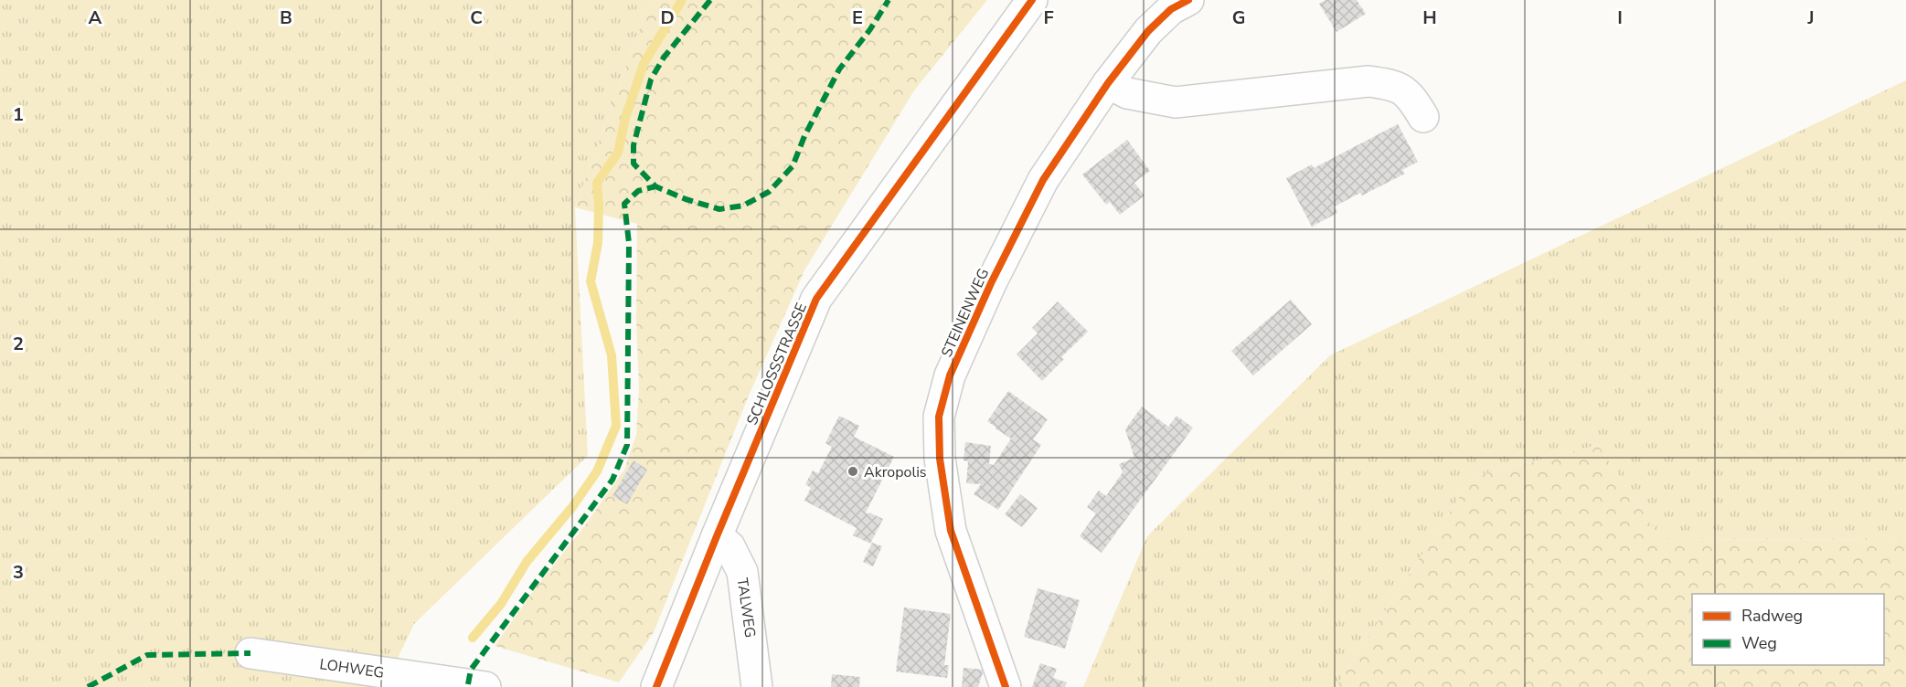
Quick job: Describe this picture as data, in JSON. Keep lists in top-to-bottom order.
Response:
{
  "streets": {
    "street": [
      "STEINENWEG",
      "SCHLOSSSTRASSE",
      "TALWEG",
      "LOHWEG"
    ]
  },
  "crossings": [
    ["SCHLOSSSTRASSE", "TALWEG"]
  ],
  "places": ["Akropolis"],
  "legend": ["Radweg", "Weg"],
  "grid": {
    "columns": [
      "A",
      "B",
      "C",
      "D",
      "E",
      "F",
      "G",
      "H",
      "I",
      "J"
    ],
    "rows": ["1", "2", "3"]
  }
}
